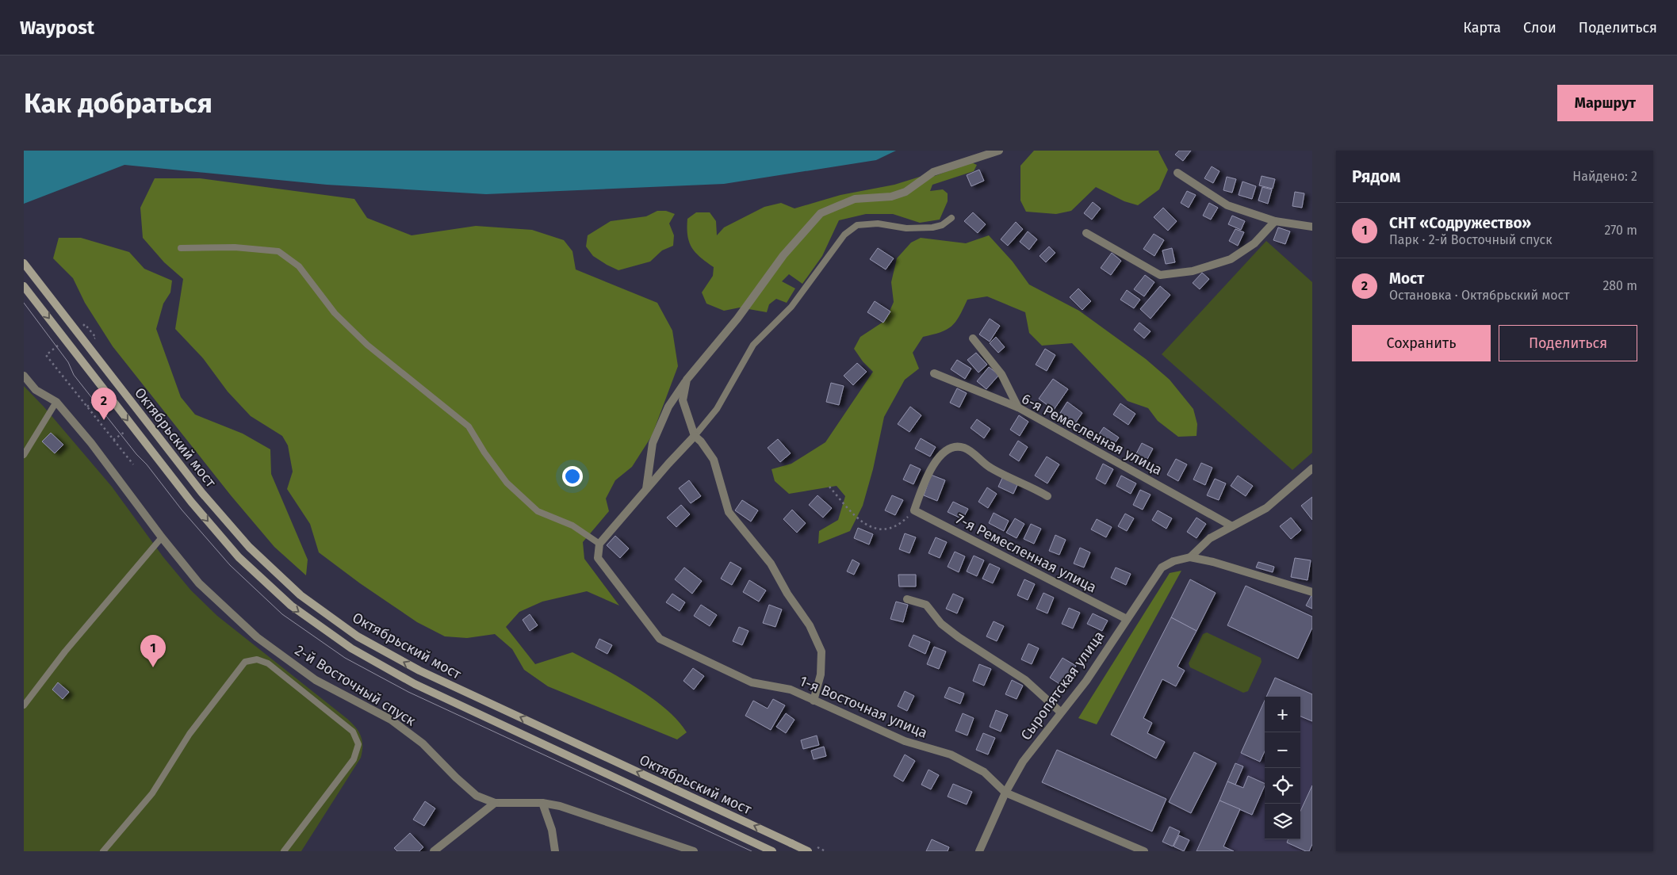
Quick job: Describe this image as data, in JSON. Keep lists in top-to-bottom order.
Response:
{
  "streets": {
    "main road": ["Октябрьский мост"],
    "street": [
      "6-я Ремесленная улица",
      "7-я Ремесленная улица",
      "2-й Восточный спуск",
      "Сыропятская улица",
      "1-я Восточная улица"
    ]
  },
  "crossings": [
    ["7-я Ремесленная улица", "Сыропятская улица"],
    ["Сыропятская улица", "1-я Восточная улица"]
  ],
  "page": {
    "header": "Waypost",
    "nav": ["Карта", "Слои", "Поделиться"],
    "buttons": [
      "Маршрут",
      ["Сохранить", "Поделиться"]
    ],
    "title": "Как добраться",
    "heading": ["Рядом", "Найдено: 2"],
    "list": [
      {
        "mark": "1",
        "name": "СНТ «Содружество»",
        "note": "Парк · 2-й Восточный спуск",
        "value": "270 m"
      },
      {
        "mark": "2",
        "name": "Мост",
        "note": "Остановка · Октябрьский мост",
        "value": "280 m"
      }
    ],
    "pins": ["2", "1"],
    "map_buttons": ["+", "−"]
  }
}
